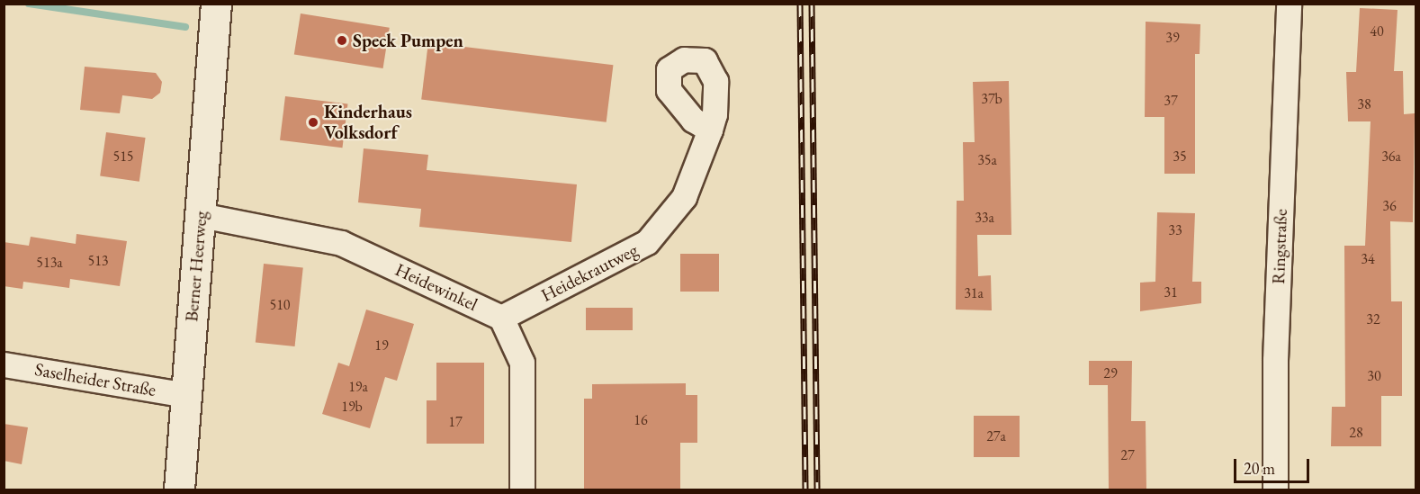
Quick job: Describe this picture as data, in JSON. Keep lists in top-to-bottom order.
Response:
{
  "streets": {
    "main road": ["Berner Heerweg"],
    "street": [
      "Ringstraße",
      "Heidekrautweg",
      "Heidewinkel",
      "Saselheider Straße"
    ]
  },
  "crossings": [
    ["Berner Heerweg", "Heidewinkel"],
    ["Berner Heerweg", "Saselheider Straße"],
    ["Heidekrautweg", "Heidewinkel"]
  ],
  "places": ["Speck Pumpen", "Kinderhaus Volksdorf"],
  "house_numbers": [
    "40",
    "39",
    "37b",
    "37",
    "38",
    "515",
    "35",
    "36a",
    "35a",
    "36",
    "33a",
    "33",
    "34",
    "513",
    "513a",
    "31",
    "31a",
    "510",
    "32",
    "19",
    "29",
    "30",
    "19a",
    "19b",
    "16",
    "17",
    "28",
    "27a",
    "27"
  ],
  "scale_bar": "20 m"
}
